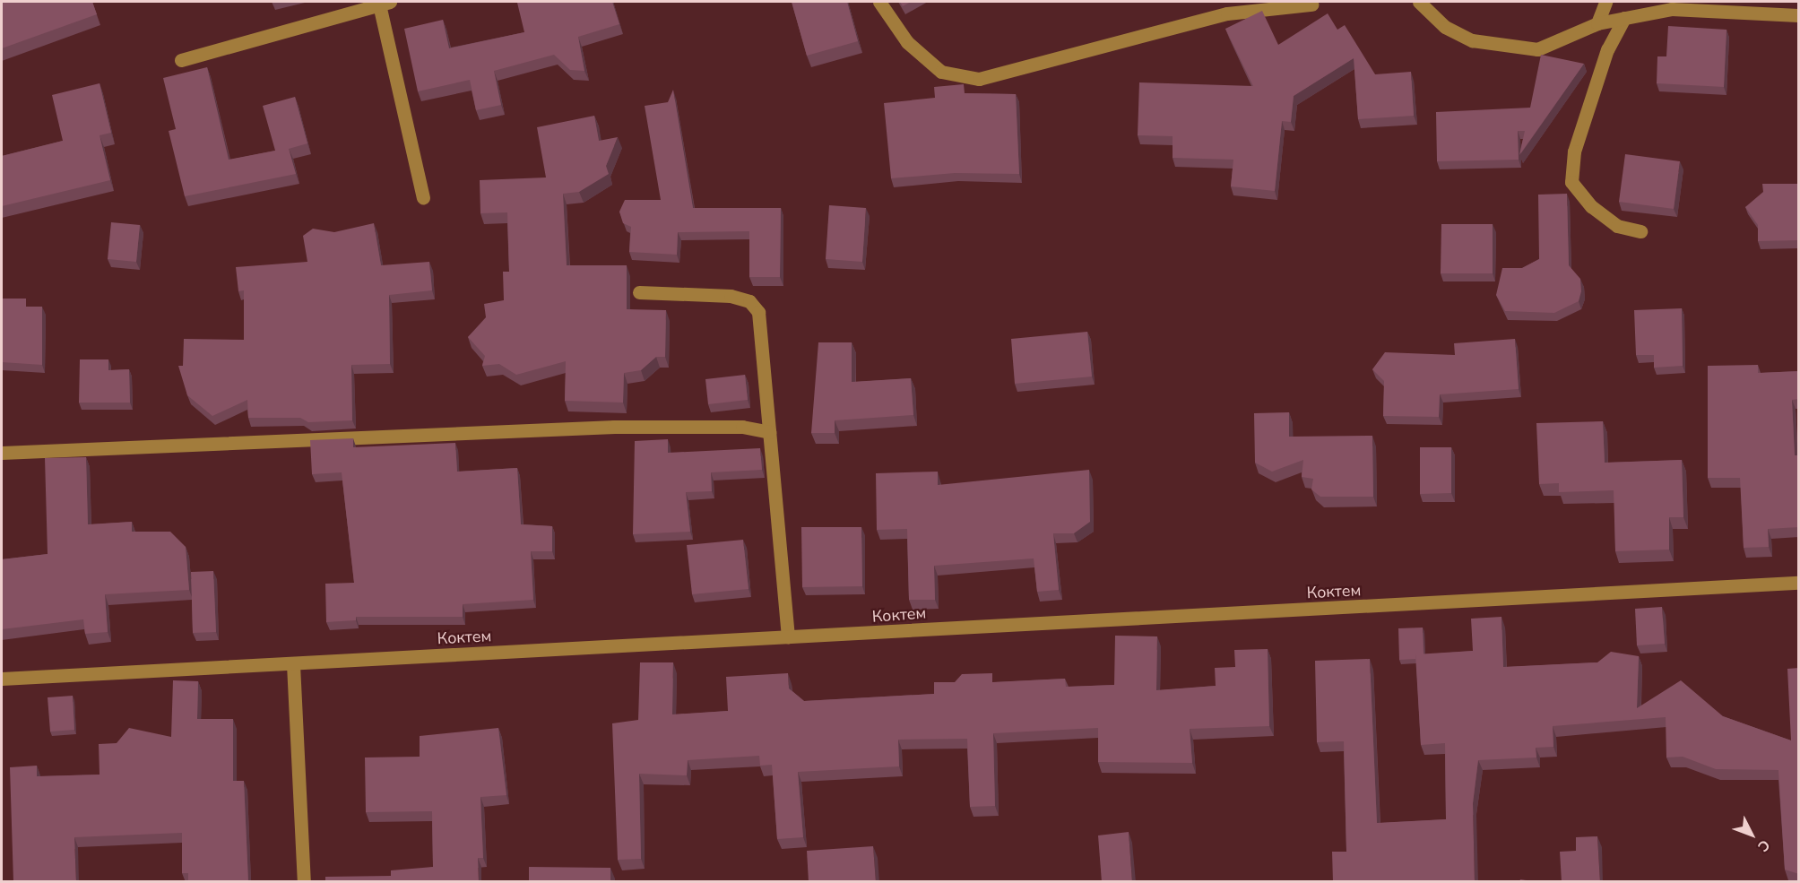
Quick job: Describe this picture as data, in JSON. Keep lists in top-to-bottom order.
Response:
{
  "streets": {
    "street": ["Коктем"]
  },
  "north": "bottom right"
}
